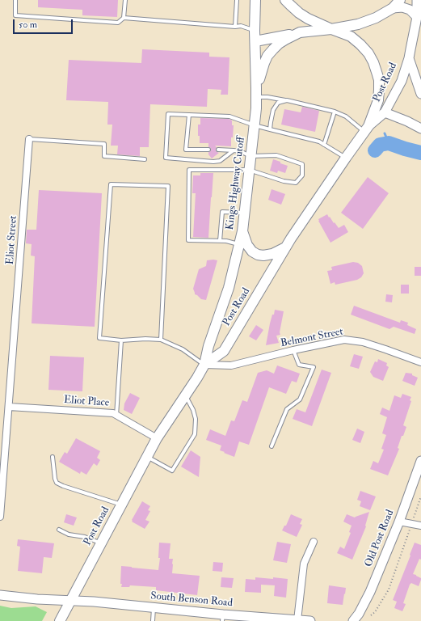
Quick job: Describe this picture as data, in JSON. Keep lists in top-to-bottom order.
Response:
{
  "streets": {
    "main road": ["Post Road", "Kings Highway Cutoff"],
    "street": [
      "Eliot Street",
      "Belmont Street",
      "Eliot Place",
      "Old Post Road",
      "South Benson Road"
    ]
  },
  "crossings": [
    ["Post Road", "Kings Highway Cutoff"],
    ["Post Road", "Belmont Street"],
    ["Post Road", "Eliot Place"],
    ["Post Road", "South Benson Road"],
    ["Kings Highway Cutoff", "Belmont Street"],
    ["Eliot Street", "Eliot Place"]
  ],
  "scale_bar": "50 m"
}
